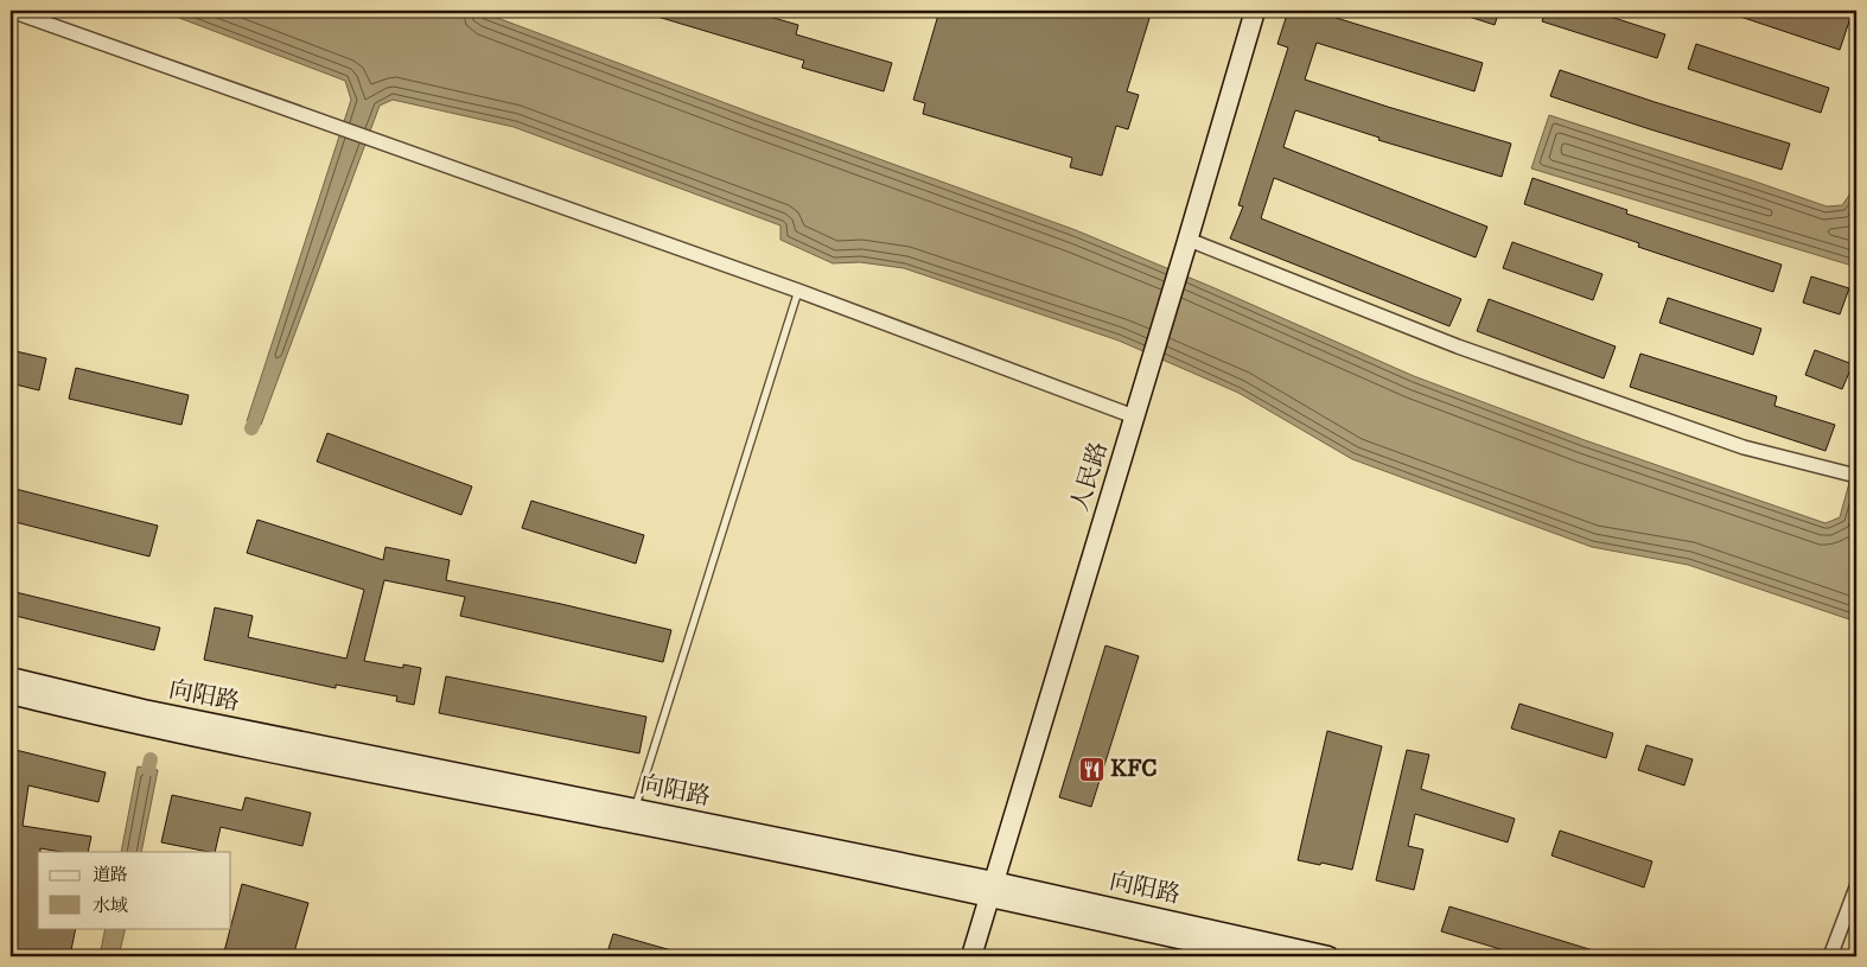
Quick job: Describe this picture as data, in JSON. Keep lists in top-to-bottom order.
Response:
{
  "streets": {
    "street": ["人民路", "向阳路"]
  },
  "crossings": [
    ["人民路", "向阳路"]
  ],
  "places": {
    "restaurant": ["KFC"]
  },
  "legend": ["道路", "水域"]
}
